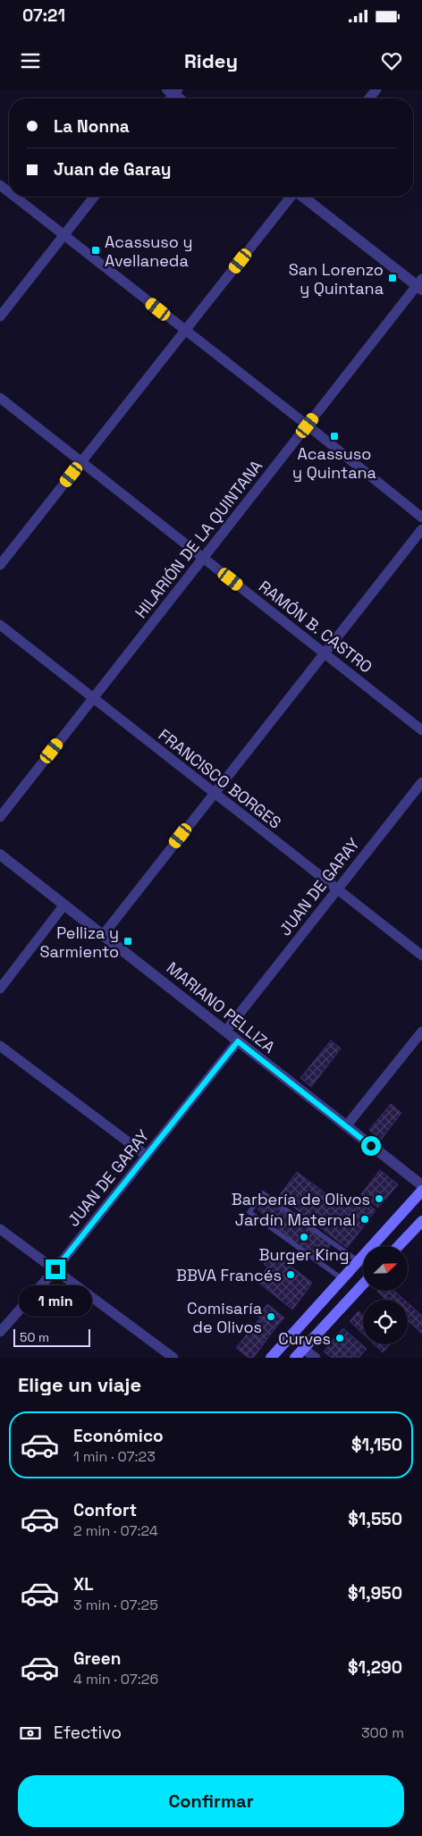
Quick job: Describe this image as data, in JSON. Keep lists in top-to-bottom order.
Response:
{
  "streets": {
    "street": [
      "HILARIÓN DE LA QUINTANA",
      "RAMÓN B. CASTRO",
      "FRANCISCO BORGES",
      "JUAN DE GARAY",
      "MARIANO PELLIZA"
    ]
  },
  "crossings": [
    ["HILARIÓN DE LA QUINTANA", "RAMÓN B. CASTRO"],
    ["HILARIÓN DE LA QUINTANA", "FRANCISCO BORGES"],
    ["FRANCISCO BORGES", "JUAN DE GARAY"],
    ["JUAN DE GARAY", "MARIANO PELLIZA"]
  ],
  "places": {
    "transit": [
      "Acassuso y Avellaneda",
      "San Lorenzo y Quintana",
      "Acassuso y Quintana",
      "Pelliza y Sarmiento"
    ],
    "other": [
      "Barbería de Olivos",
      "Jardín Maternal",
      "Burger King",
      "BBVA Francés",
      "Comisaría de Olivos",
      "Curves"
    ]
  },
  "scale_bar": "50 m",
  "north": "top right",
  "page": {
    "status": "07:21",
    "header": "Ridey",
    "banner": ["La Nonna", "Juan de Garay"],
    "bubble": "1 min",
    "scale": "50 m",
    "heading": "Elige un viaje",
    "list": [
      {
        "name": "Económico",
        "note": "1 min · 07:23",
        "value": "$1,150"
      },
      {
        "name": "Confort",
        "note": "2 min · 07:24",
        "value": "$1,550"
      },
      {
        "name": "XL",
        "note": "3 min · 07:25",
        "value": "$1,950"
      },
      {
        "name": "Green",
        "note": "4 min · 07:26",
        "value": "$1,290"
      }
    ],
    "pay": ["Efectivo", "300 m"],
    "buttons": "Confirmar"
  }
}
